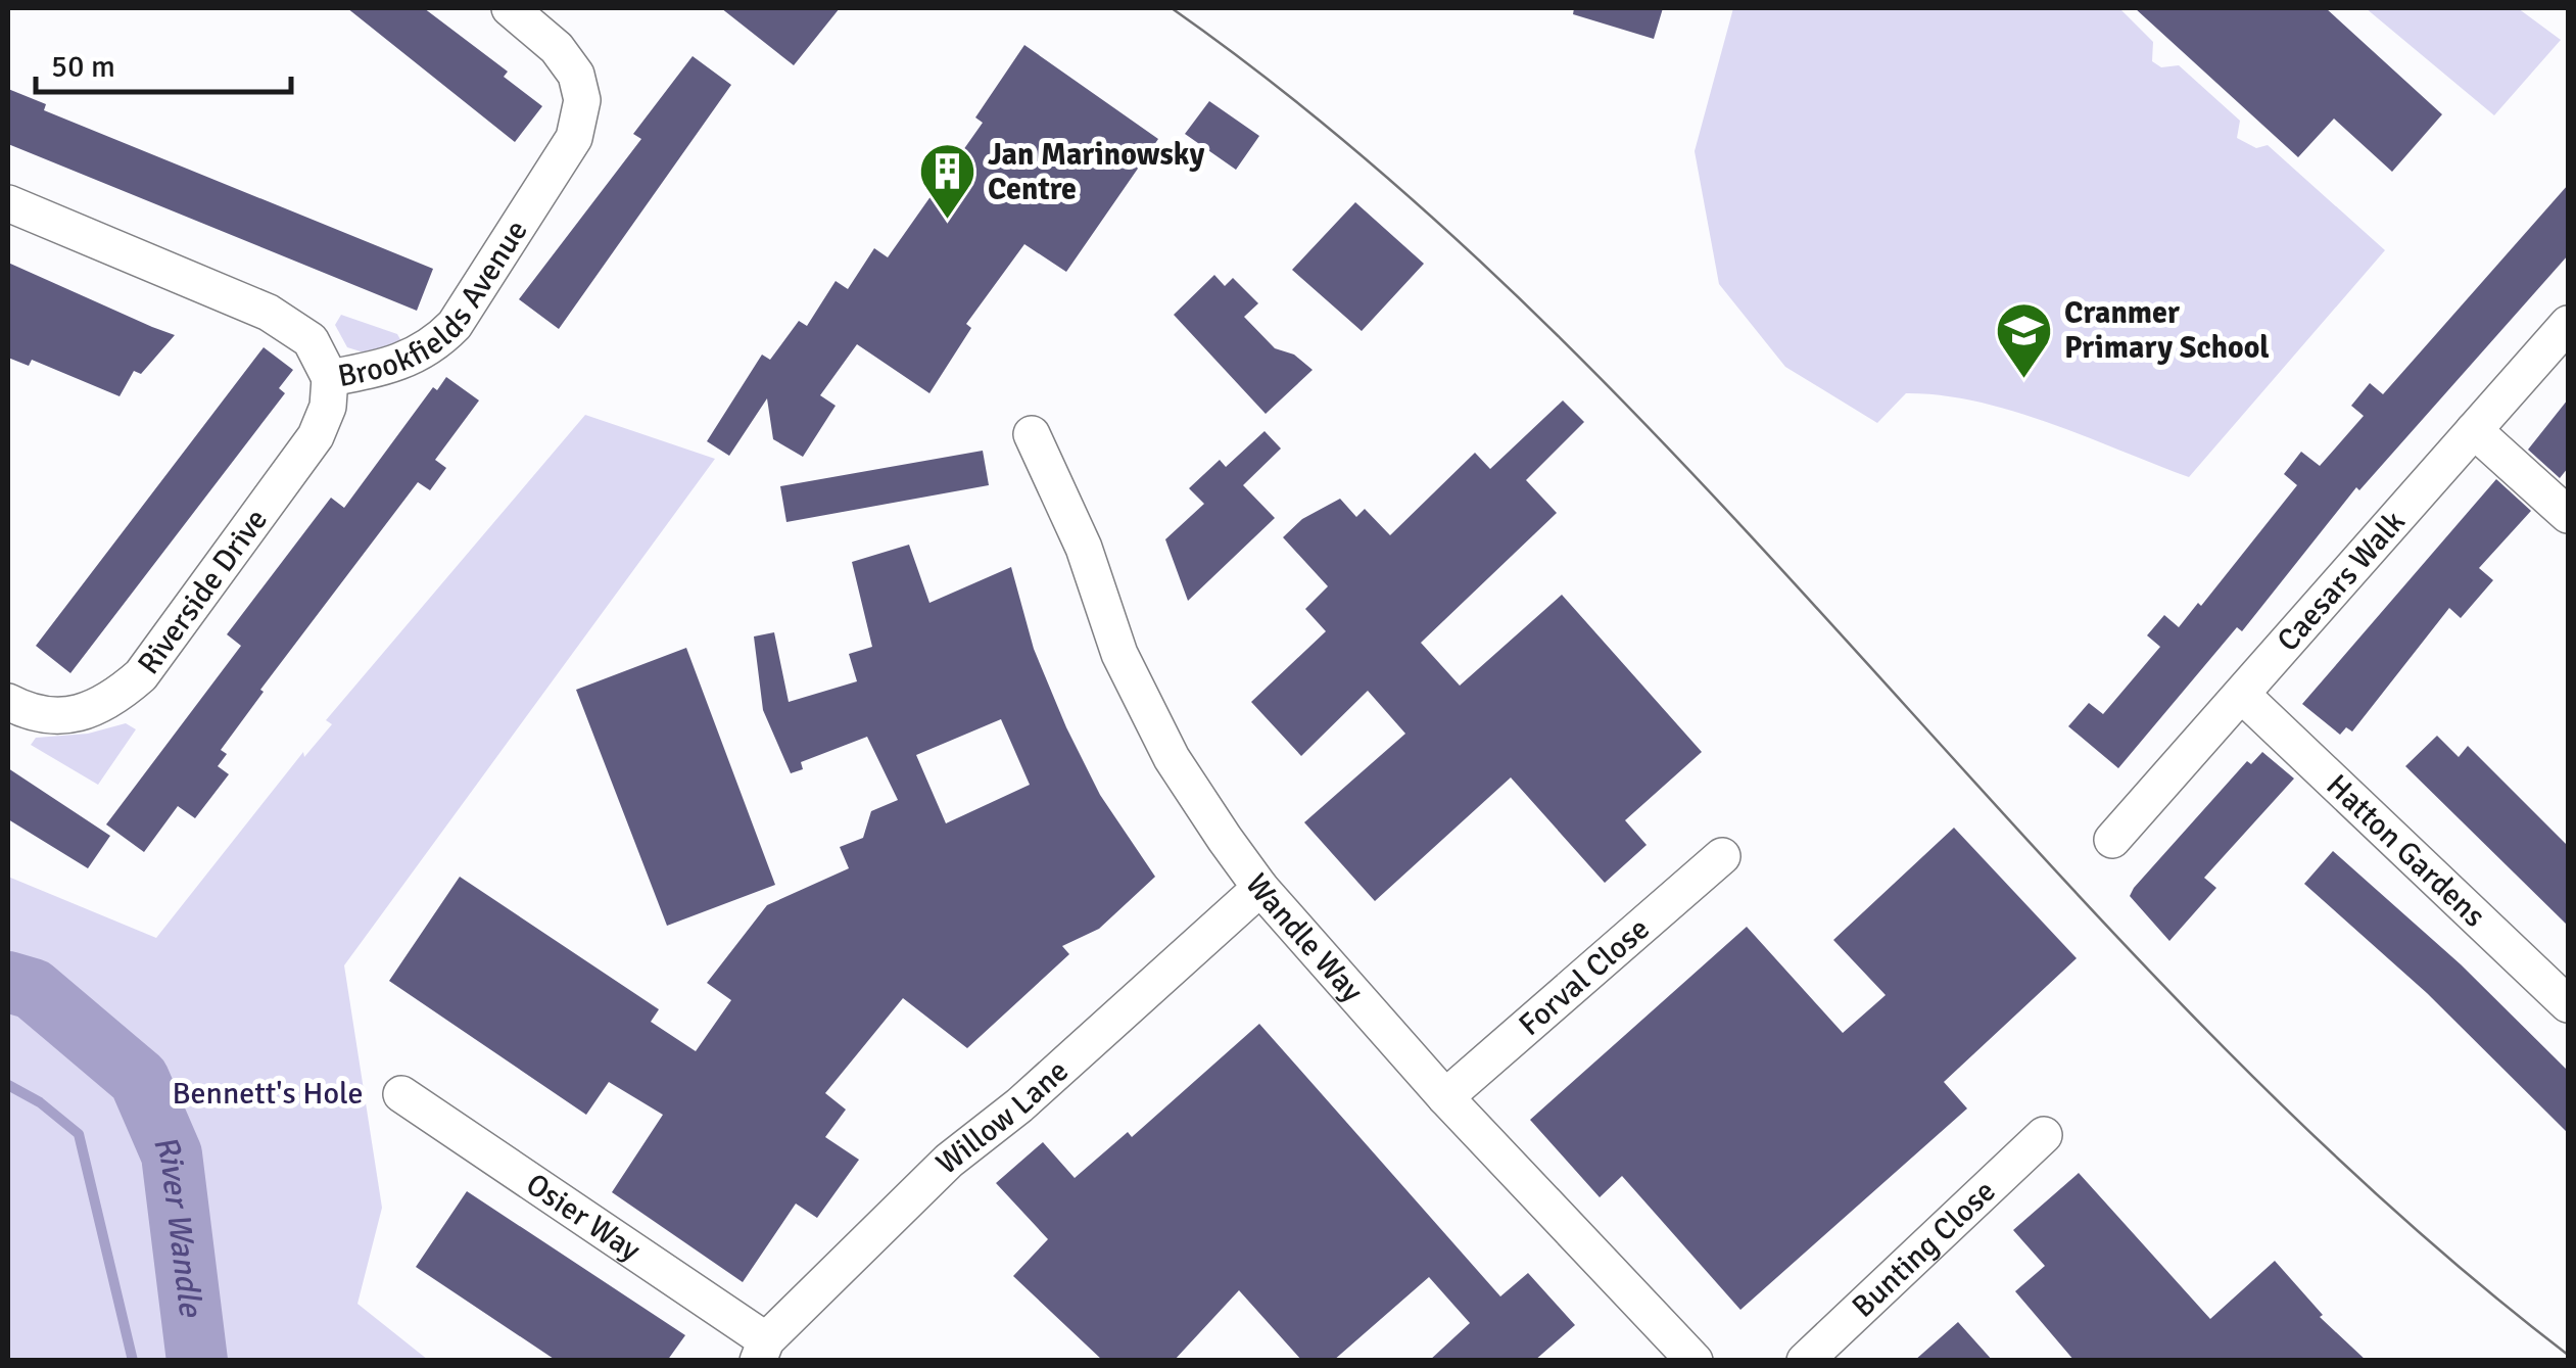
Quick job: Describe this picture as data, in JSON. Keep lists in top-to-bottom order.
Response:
{
  "streets": {
    "street": [
      "Brookfields Avenue",
      "Caesars Walk",
      "Riverside Drive",
      "Hatton Gardens",
      "Wandle Way",
      "Forval Close",
      "Willow Lane",
      "Osier Way",
      "Bunting Close"
    ]
  },
  "crossings": [
    ["Brookfields Avenue", "Riverside Drive"],
    ["Caesars Walk", "Hatton Gardens"],
    ["Wandle Way", "Forval Close"],
    ["Wandle Way", "Willow Lane"],
    ["Willow Lane", "Osier Way"]
  ],
  "water": ["River Wandle"],
  "parks": ["Bennett's Hole"],
  "places": {
    "building": ["Jan Marinowsky Centre"],
    "school or university": ["Cranmer Primary School"]
  },
  "scale_bar": "50 m"
}
